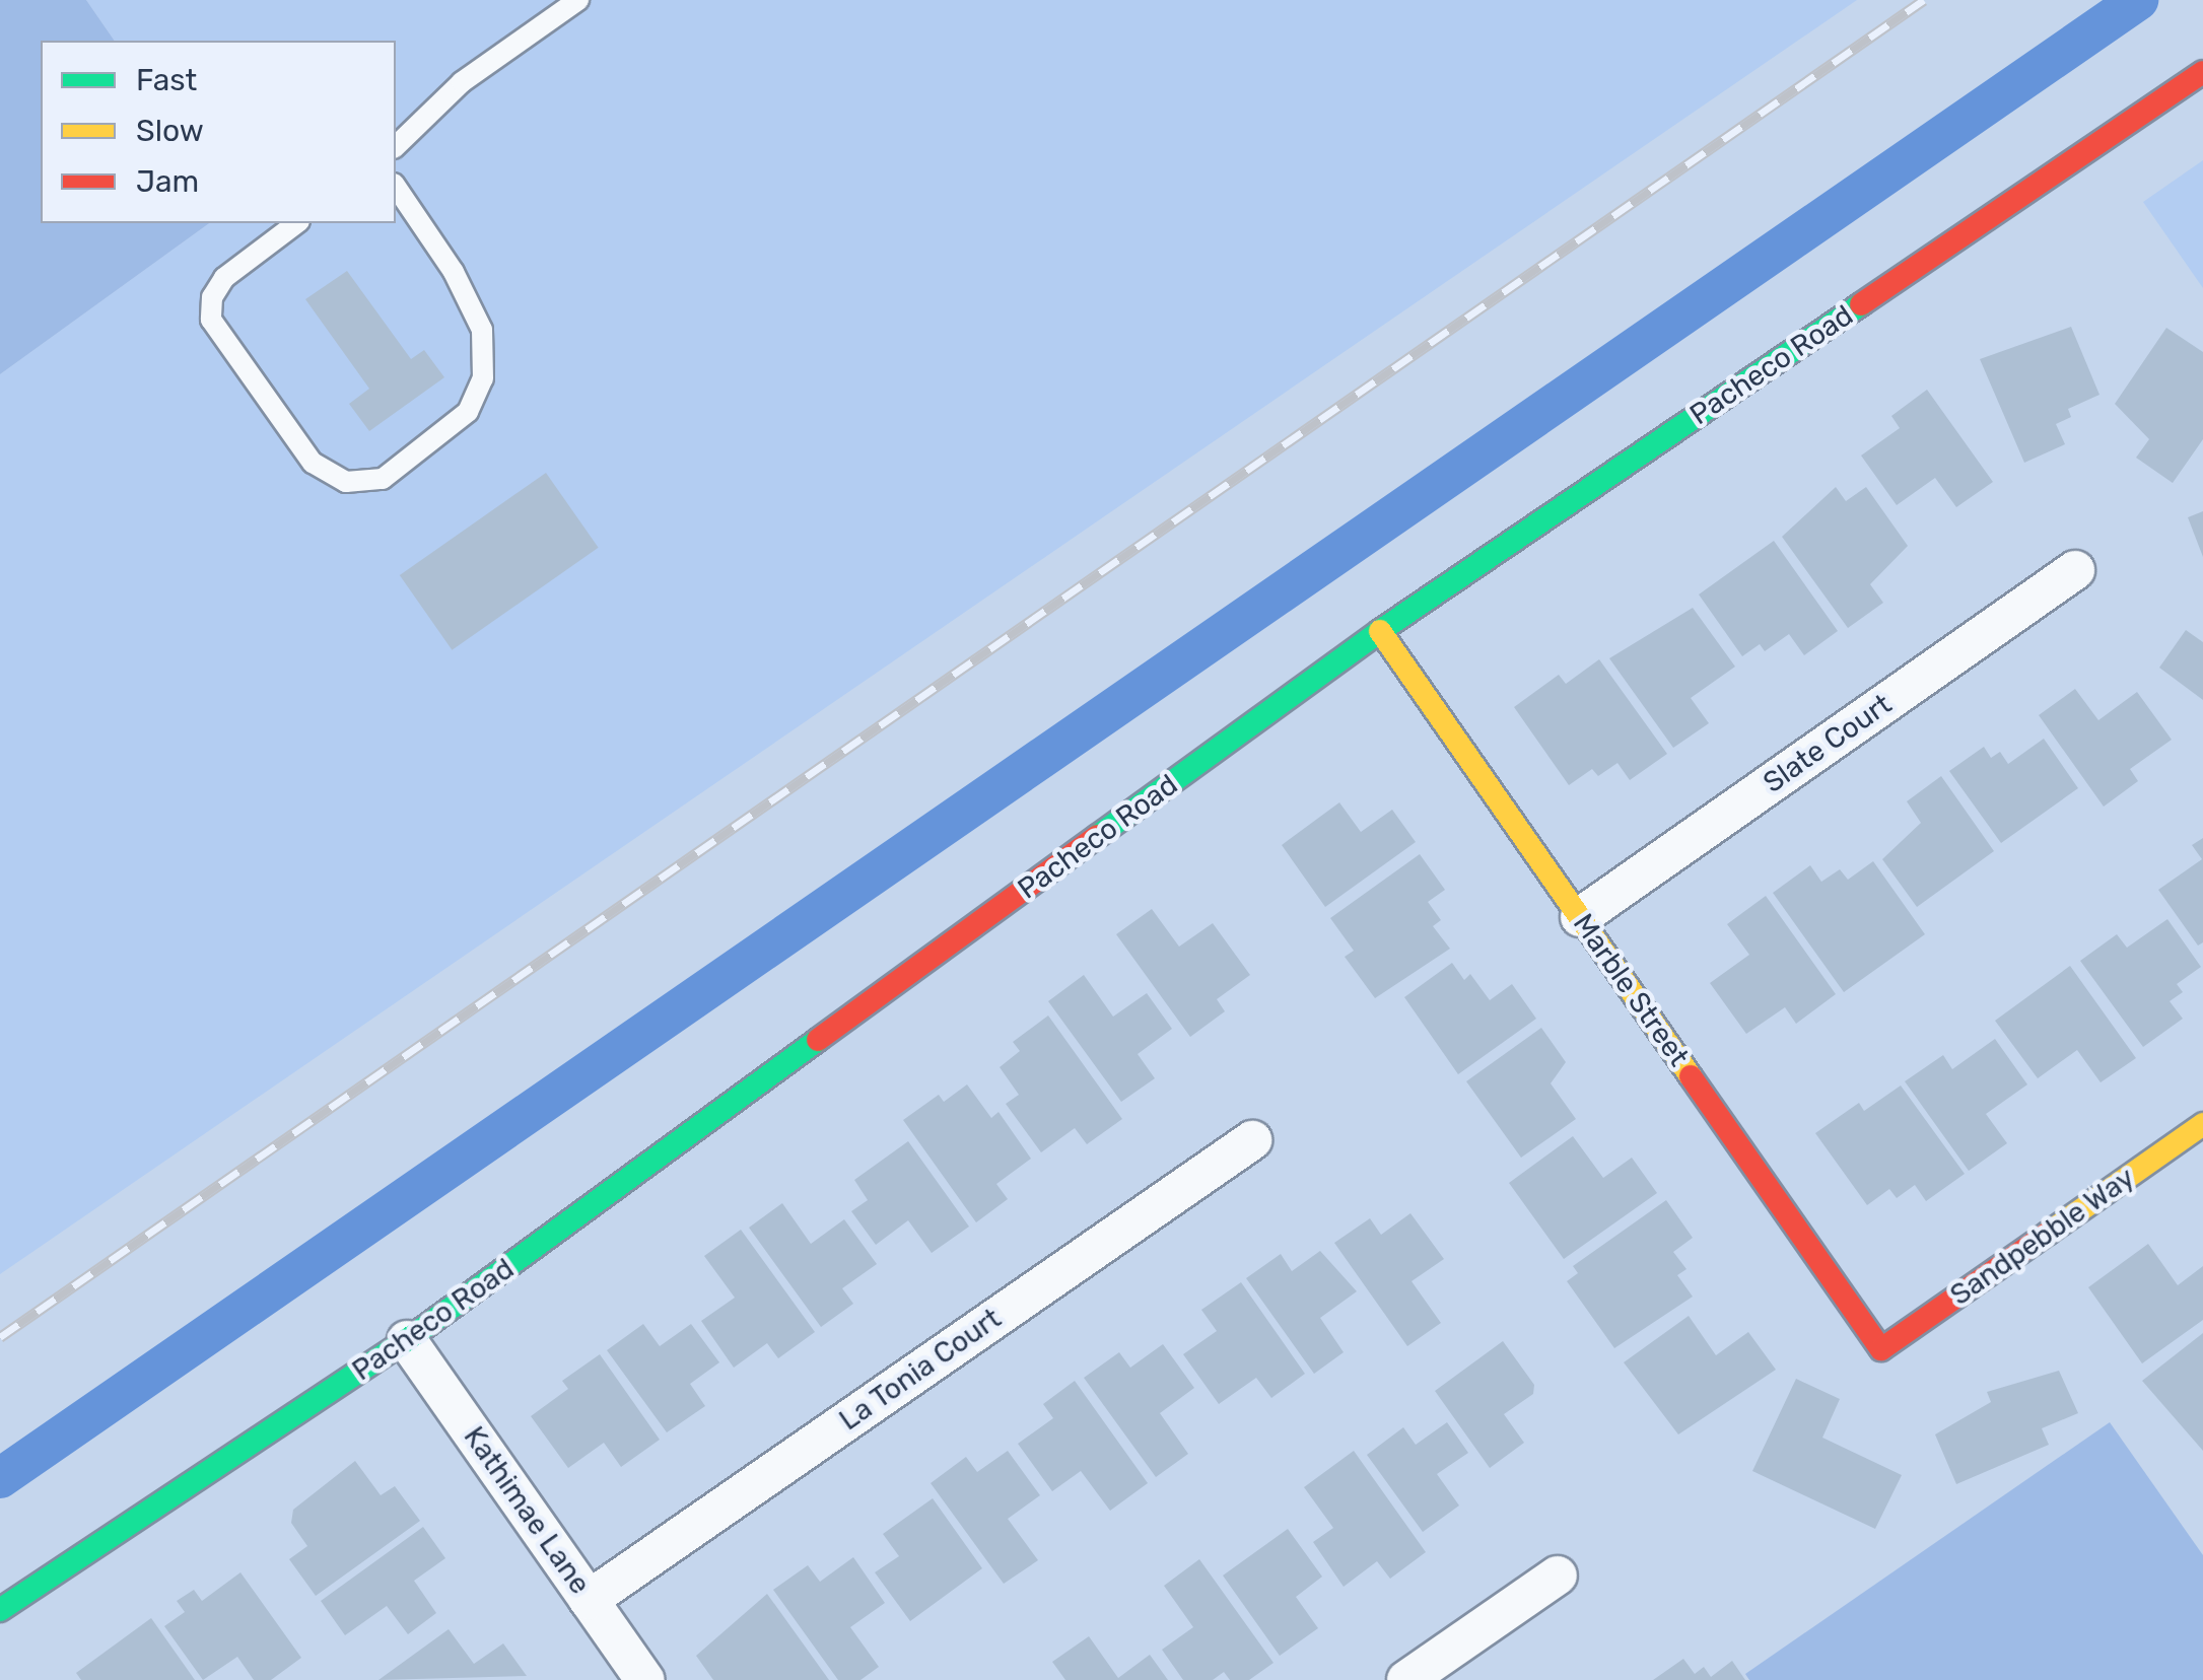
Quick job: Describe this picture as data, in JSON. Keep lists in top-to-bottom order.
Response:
{
  "streets": {
    "street": [
      "Pacheco Road",
      "Slate Court",
      "Marble Street",
      "Sandpebble Way",
      "La Tonia Court",
      "Kathimae Lane"
    ]
  },
  "crossings": [
    ["Pacheco Road", "Marble Street"],
    ["Pacheco Road", "Kathimae Lane"],
    ["Slate Court", "Marble Street"],
    ["Marble Street", "Sandpebble Way"],
    ["La Tonia Court", "Kathimae Lane"]
  ],
  "legend": ["Fast", "Slow", "Jam"]
}
